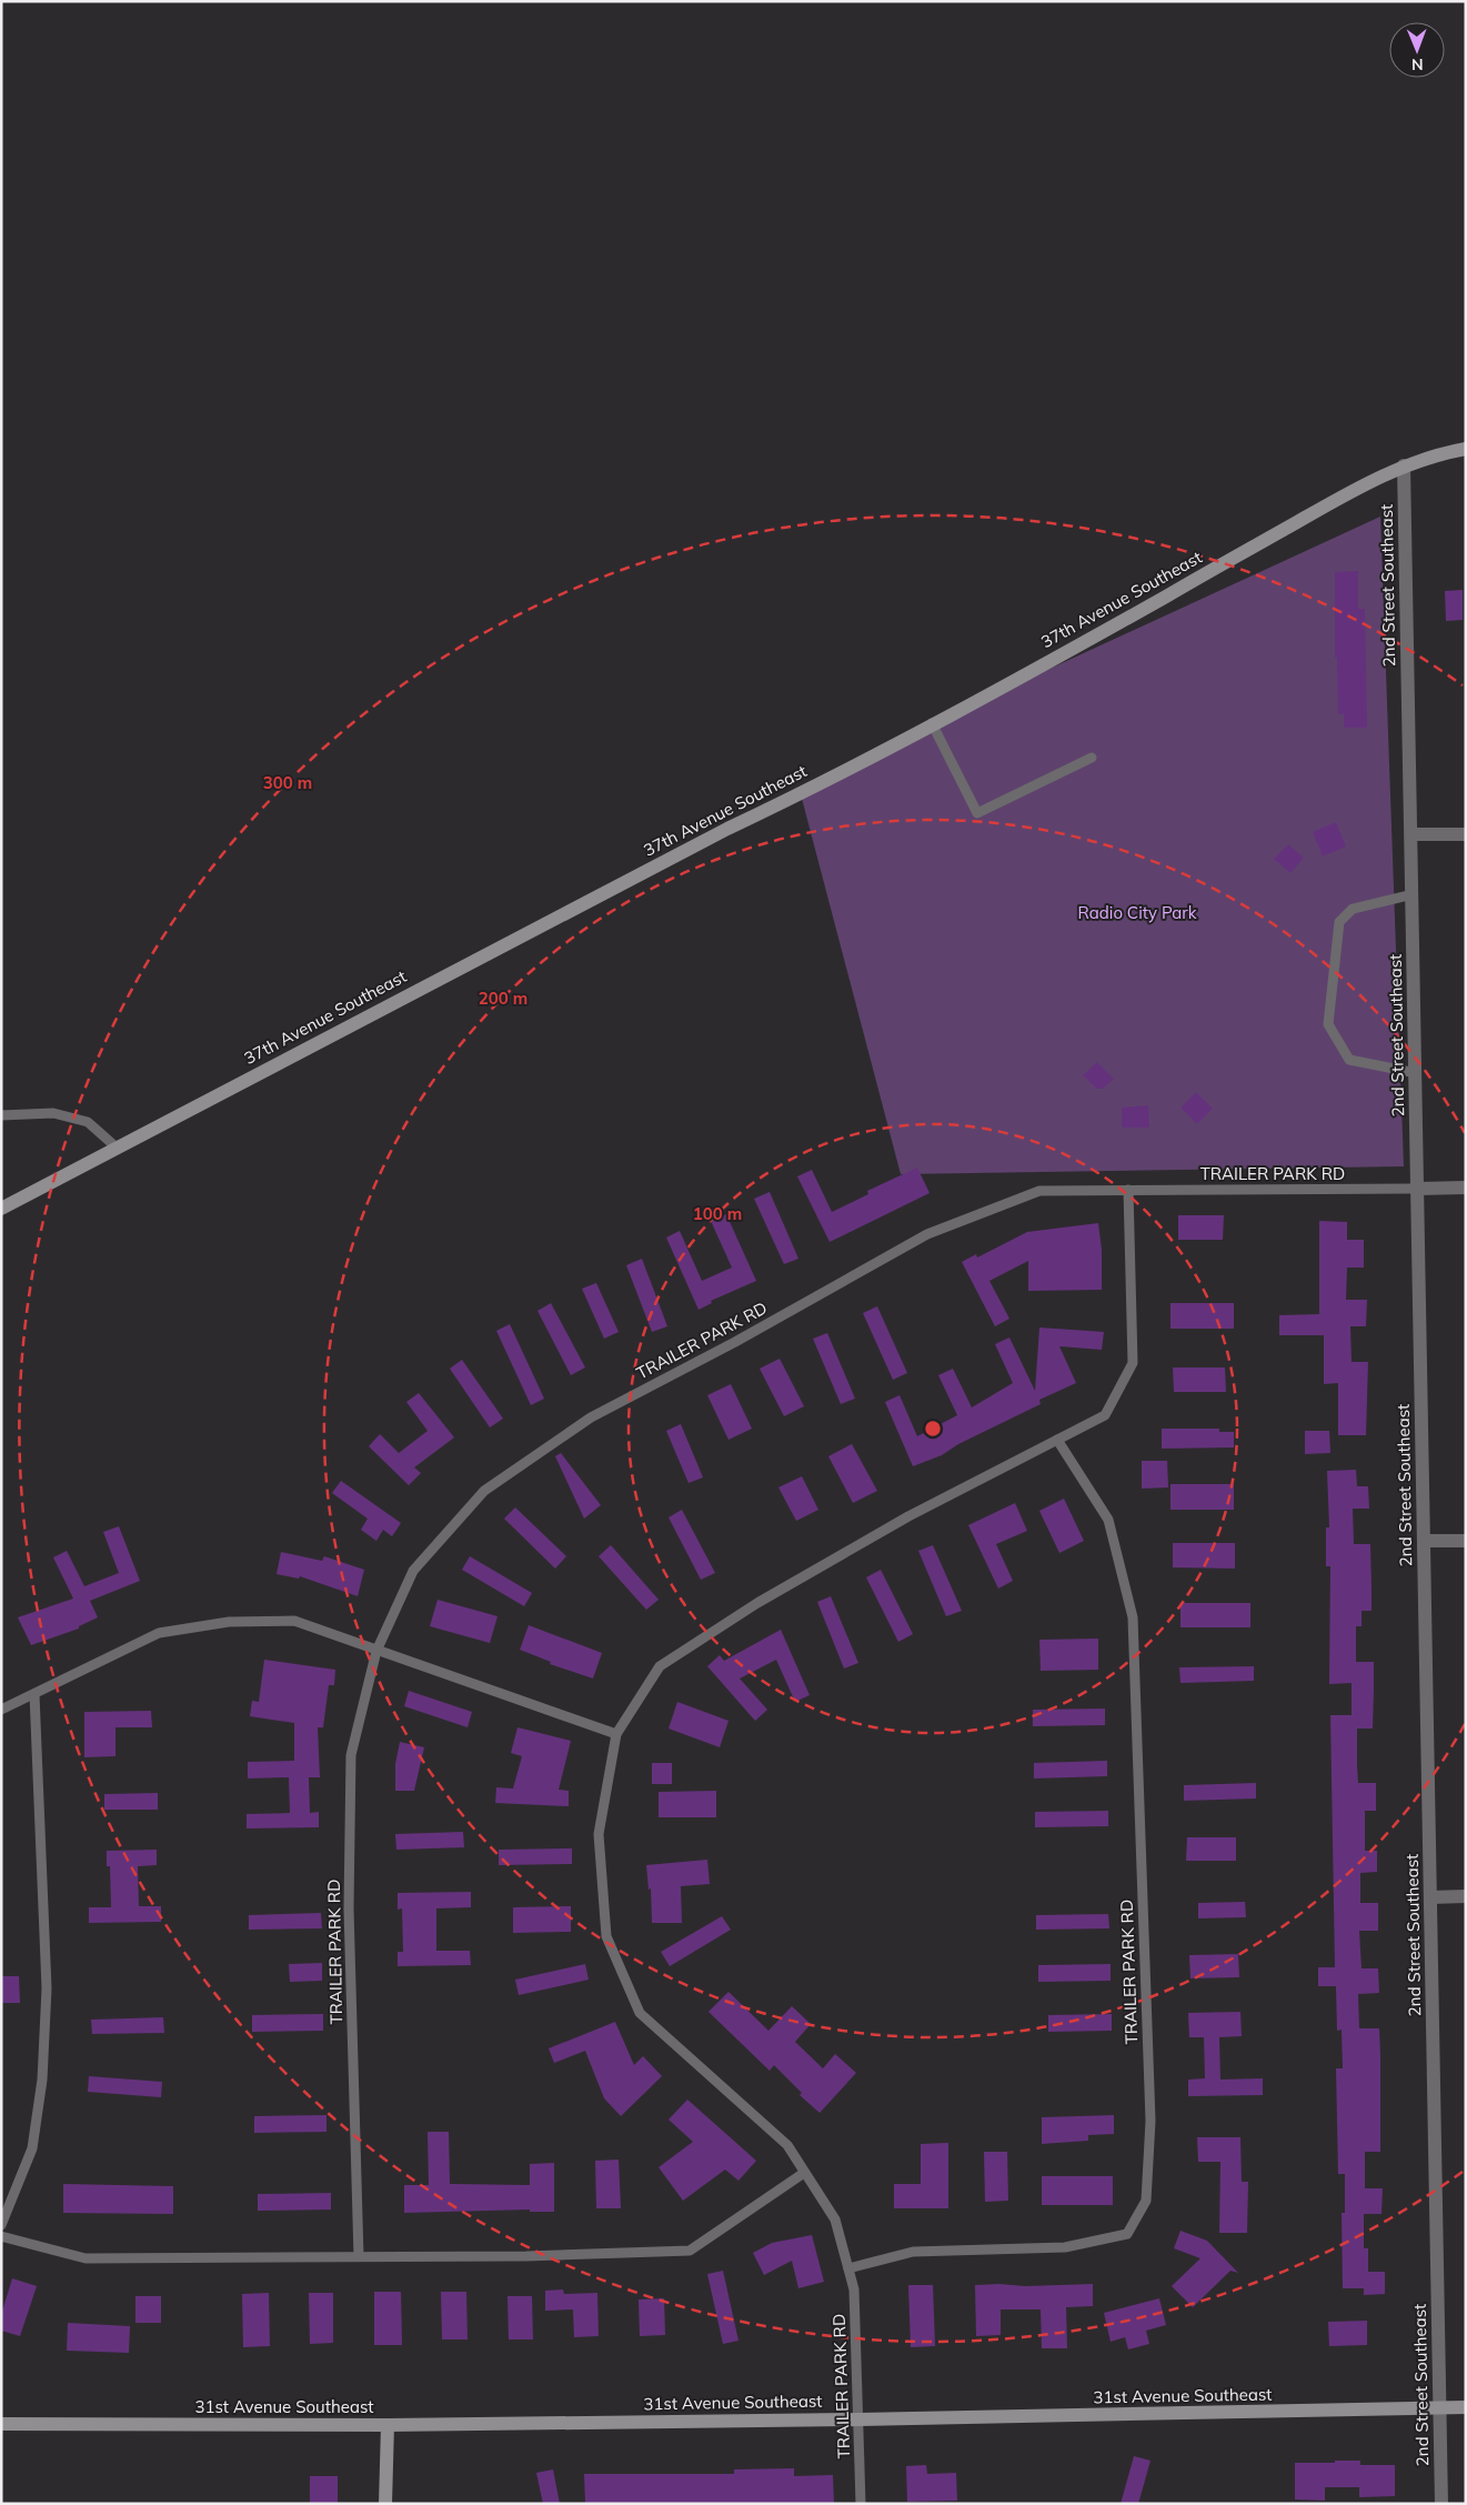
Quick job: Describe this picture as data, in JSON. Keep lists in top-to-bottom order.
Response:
{
  "streets": {
    "street": ["2nd Street Southeast", "37th Avenue Southeast", "31st Avenue Southeast"],
    "lane": ["TRAILER PARK RD"]
  },
  "crossings": [
    ["2nd Street Southeast", "37th Avenue Southeast"],
    ["2nd Street Southeast", "TRAILER PARK RD"],
    ["2nd Street Southeast", "31st Avenue Southeast"],
    ["TRAILER PARK RD", "31st Avenue Southeast"]
  ],
  "parks": ["Radio City Park"],
  "north": "bottom",
  "rings": ["300 m", "200 m", "100 m"]
}
